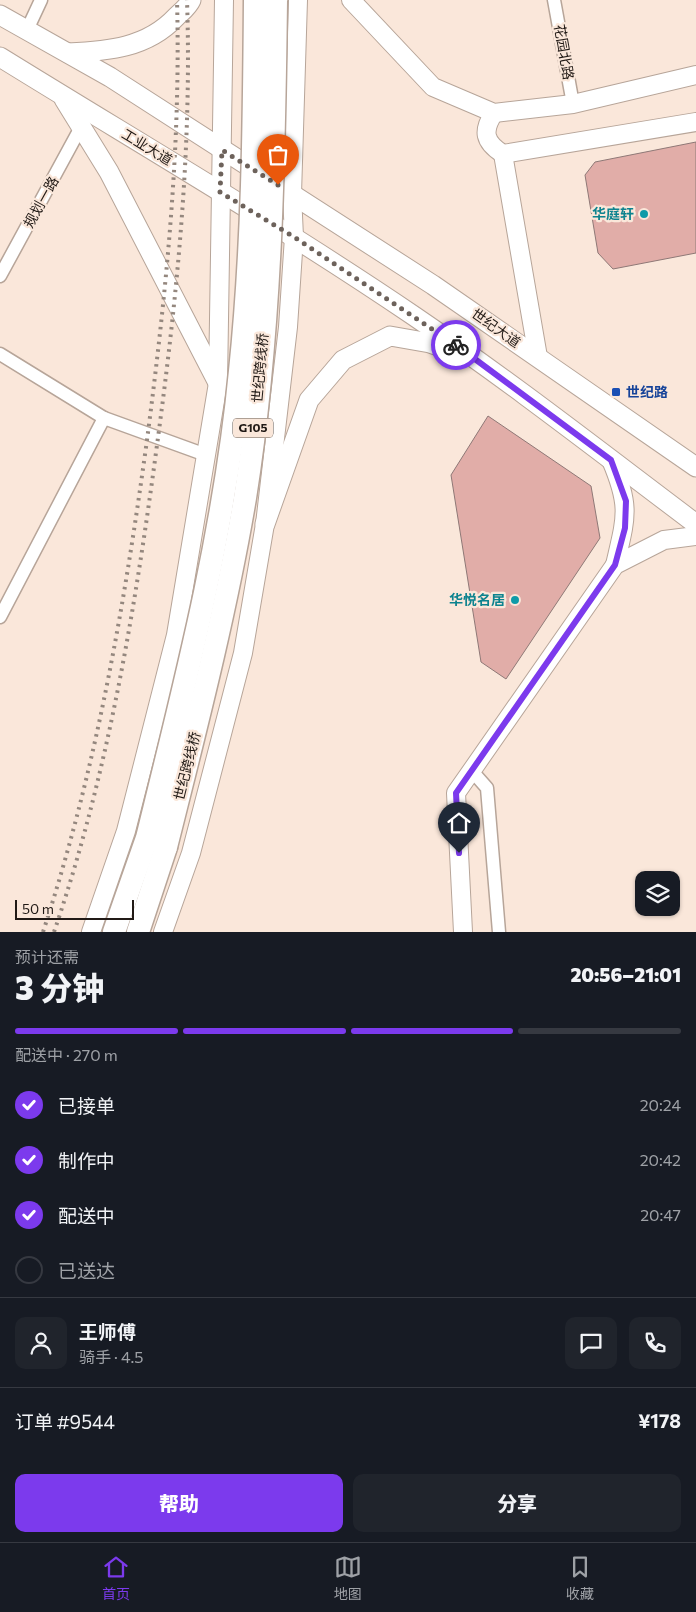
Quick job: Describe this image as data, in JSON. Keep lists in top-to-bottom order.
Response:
{
  "streets": {
    "highway": ["世纪跨线桥", "G105"],
    "main road": ["工业大道", "世纪大道"],
    "street": ["花园北路", "规划一路"]
  },
  "crossings": [
    ["世纪跨线桥", "G105"]
  ],
  "places": {
    "other": ["华庭轩", "华悦名居"],
    "transit": ["世纪路"]
  },
  "scale_bar": "50 m",
  "page": {
    "scale": "50 m",
    "heading": ["3 分钟", "预计还需", "20:56–21:01"],
    "panel": [
      "王师傅",
      "骑手 · 4.5",
      "订单 #9544",
      "¥178"
    ],
    "bar": "配送中 · 270 m",
    "list": [
      ["已接单", "20:24"],
      ["制作中", "20:42"],
      ["配送中", "20:47"],
      "已送达"
    ],
    "buttons": ["帮助", "分享"],
    "tabs": ["首页", "地图", "收藏"]
  }
}
